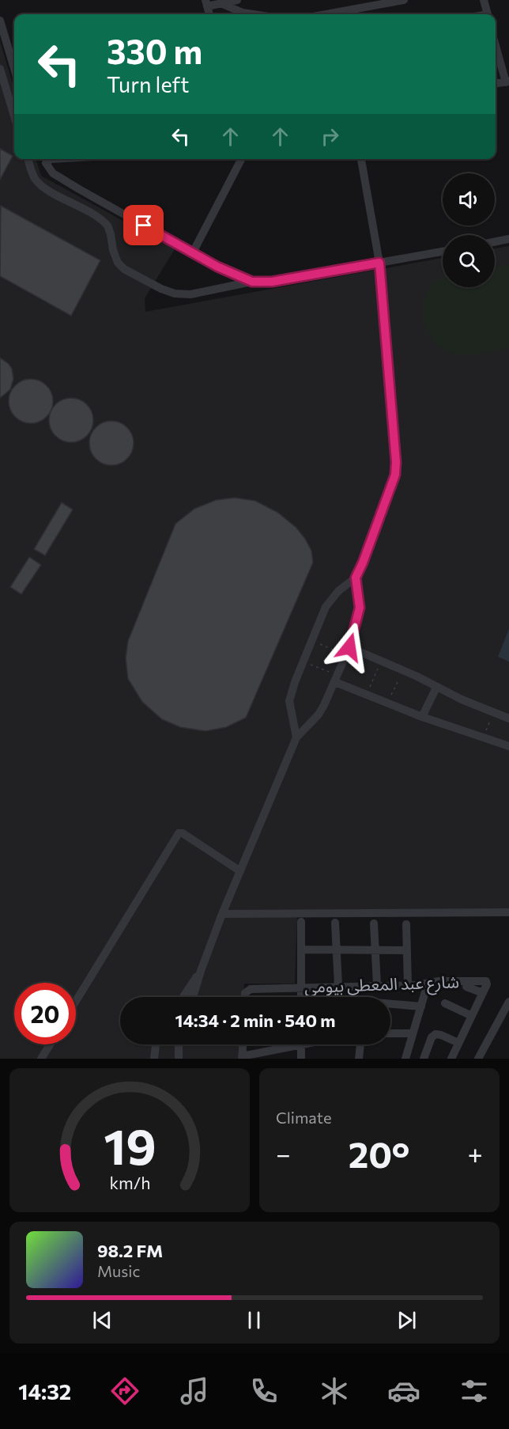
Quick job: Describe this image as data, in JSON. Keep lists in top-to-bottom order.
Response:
{
  "streets": {
    "street": ["شارع عبد المعطي بيومي"]
  },
  "page": {
    "turn": ["330 m", "Turn left"],
    "limit": "20",
    "trip": "14:34 · 2 min · 540 m",
    "tile": "Climate",
    "heat": ["−", "20°", "+"],
    "song": ["98.2 FM", "Music"],
    "tabs": "14:32",
    "gauge": ["19", "km/h"]
  }
}
